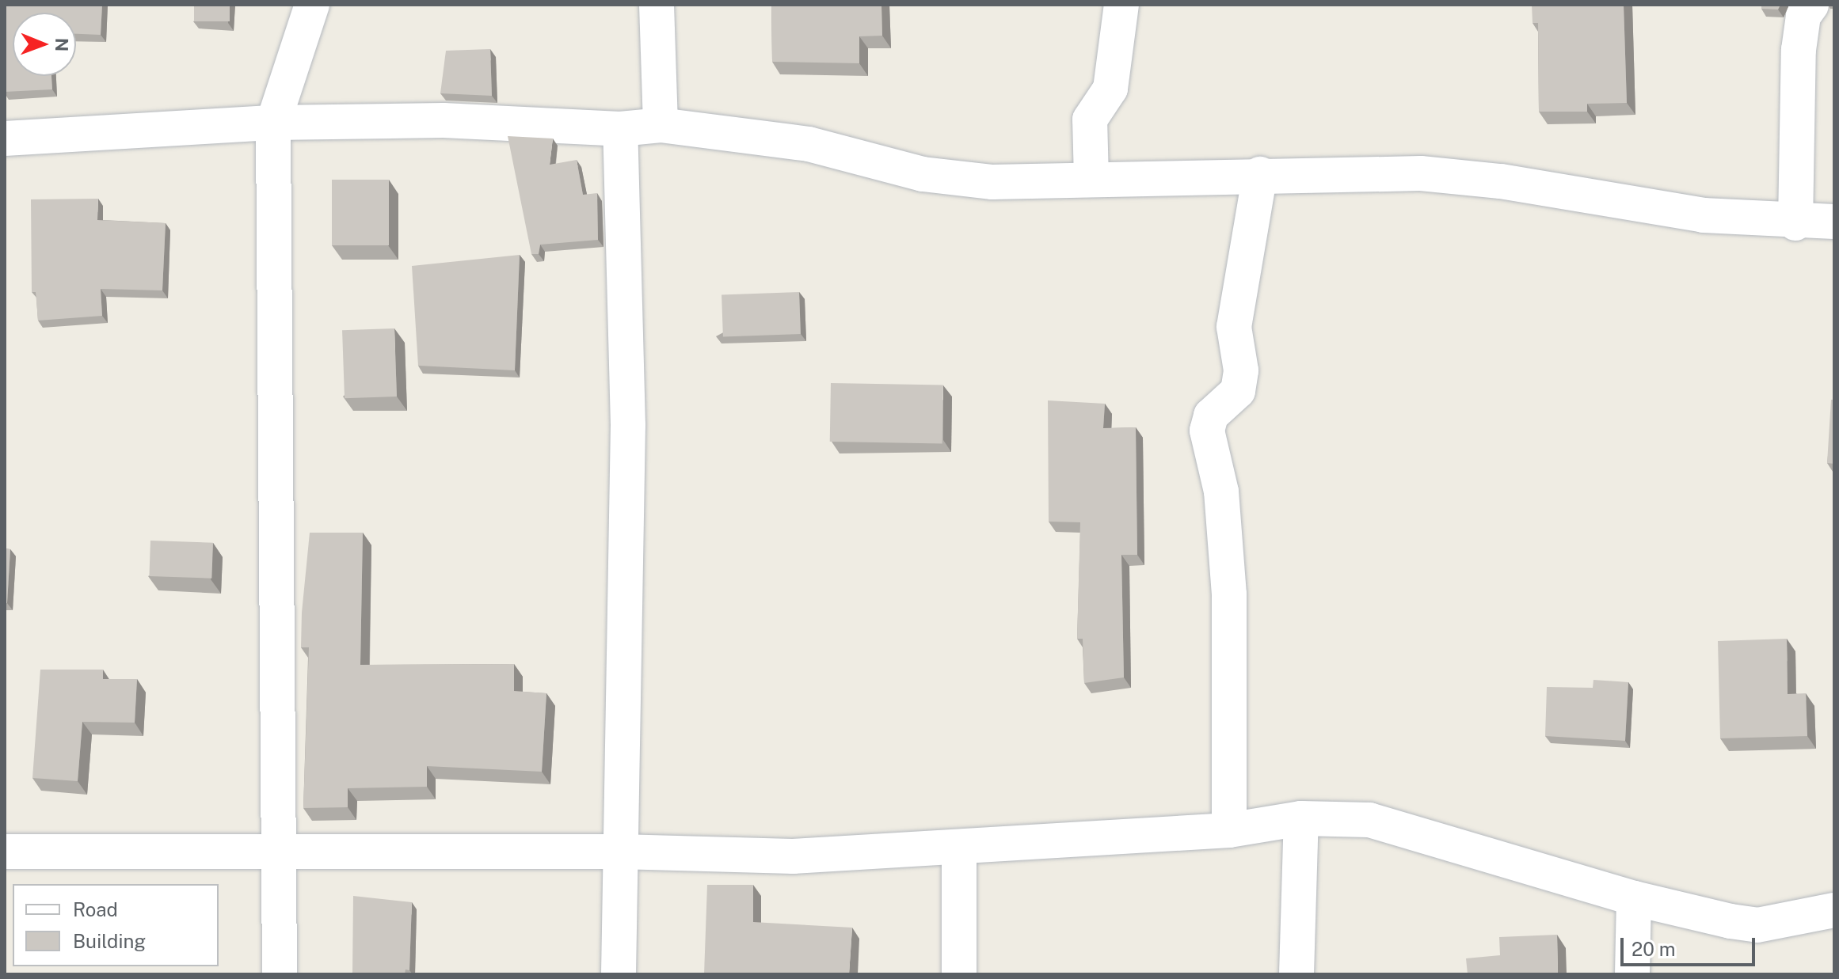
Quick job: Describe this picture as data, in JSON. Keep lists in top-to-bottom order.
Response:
{
  "legend": ["Road", "Building"],
  "scale_bar": "20 m",
  "north": "right"
}
